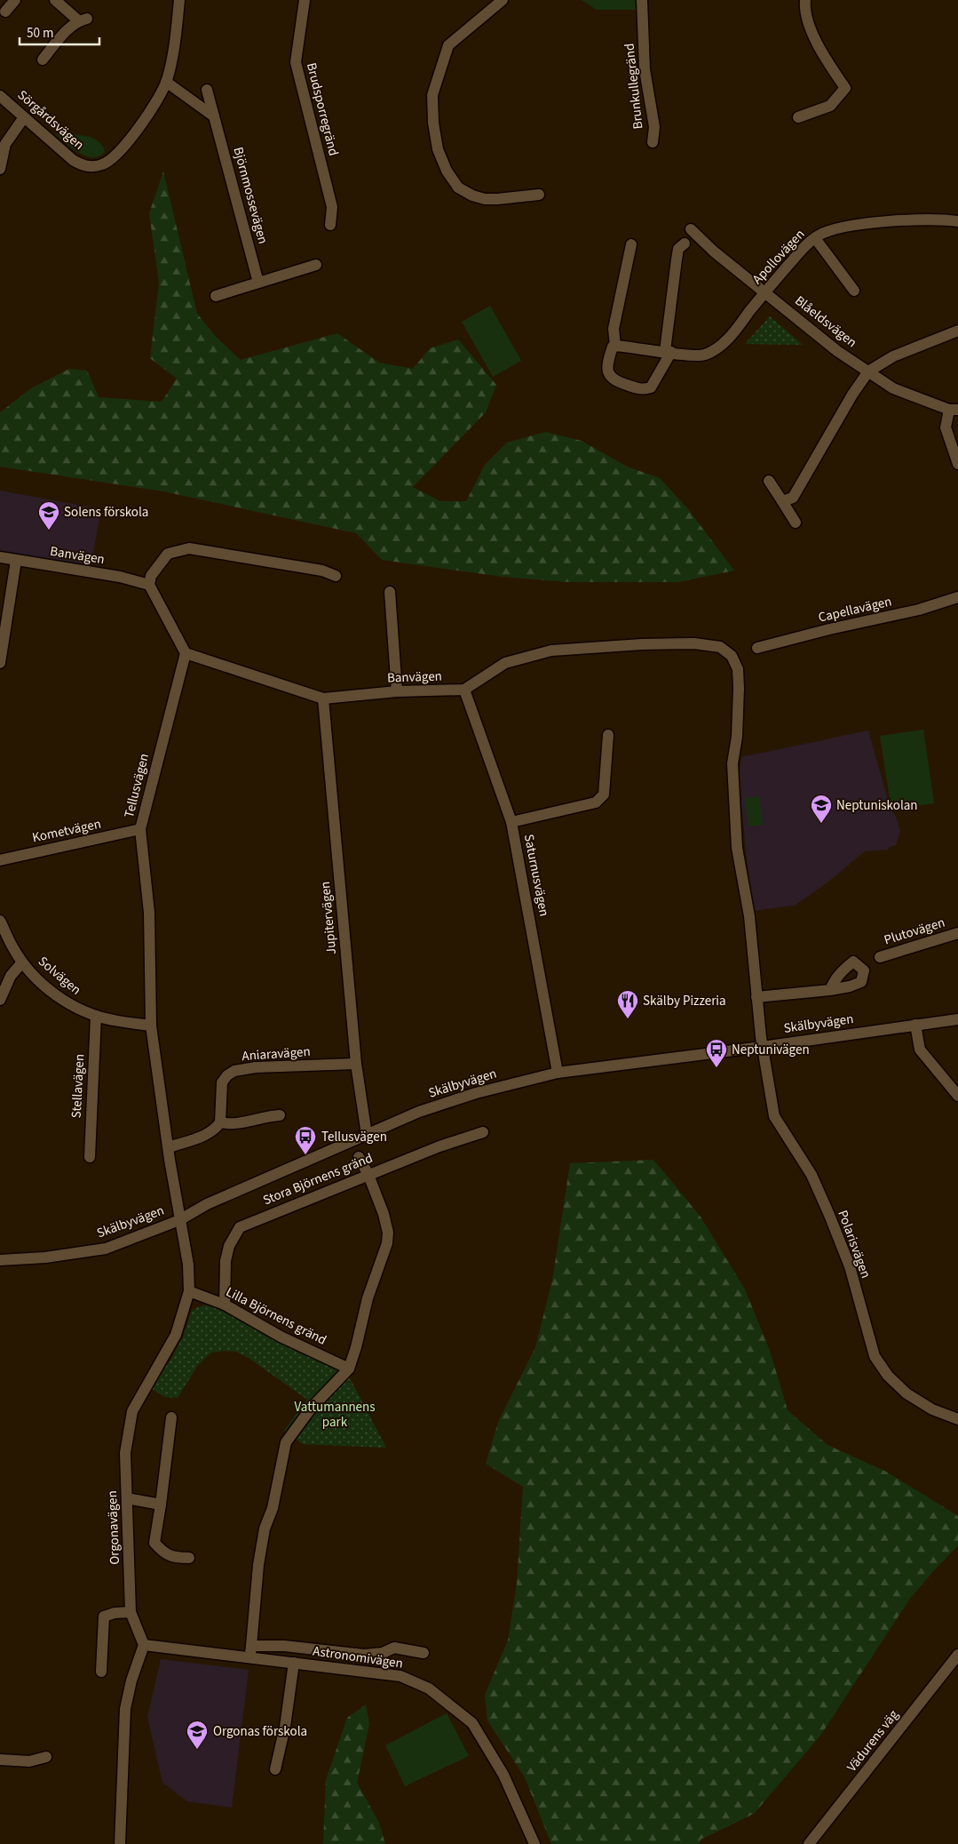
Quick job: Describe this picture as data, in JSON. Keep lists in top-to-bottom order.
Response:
{
  "streets": {
    "street": [
      "Brunkullegränd",
      "Brudsporregränd",
      "Sörgårdsvägen",
      "Björnmossevägen",
      "Apollovägen",
      "Blåeldsvägen",
      "Banvägen",
      "Capellavägen",
      "Tellusvägen",
      "Kometvägen",
      "Saturnusvägen",
      "Jupitervägen",
      "Plutovägen",
      "Solvägen",
      "Skälbyvägen",
      "Aniaravägen",
      "Stellavägen",
      "Stora Björnens gränd",
      "Polarisvägen",
      "Lilla Björnens gränd",
      "Orgonavägen",
      "Astronomivägen",
      "Vädurens väg"
    ]
  },
  "crossings": [
    ["Apollovägen", "Blåeldsvägen"],
    ["Banvägen", "Tellusvägen"],
    ["Banvägen", "Saturnusvägen"],
    ["Banvägen", "Jupitervägen"],
    ["Tellusvägen", "Kometvägen"],
    ["Tellusvägen", "Solvägen"],
    ["Tellusvägen", "Skälbyvägen"],
    ["Tellusvägen", "Orgonavägen"],
    ["Saturnusvägen", "Skälbyvägen"],
    ["Jupitervägen", "Skälbyvägen"],
    ["Jupitervägen", "Aniaravägen"],
    ["Solvägen", "Stellavägen"],
    ["Skälbyvägen", "Polarisvägen"],
    ["Skälbyvägen", "Orgonavägen"],
    ["Stora Björnens gränd", "Lilla Björnens gränd"],
    ["Lilla Björnens gränd", "Orgonavägen"],
    ["Orgonavägen", "Astronomivägen"]
  ],
  "parks": ["Vattumannens park"],
  "places": {
    "school or university": ["Solens förskola", "Neptuniskolan", "Orgonas förskola"],
    "restaurant": ["Skälby Pizzeria"],
    "bus stop": ["Neptunivägen", "Tellusvägen"]
  },
  "scale_bar": "50 m"
}
